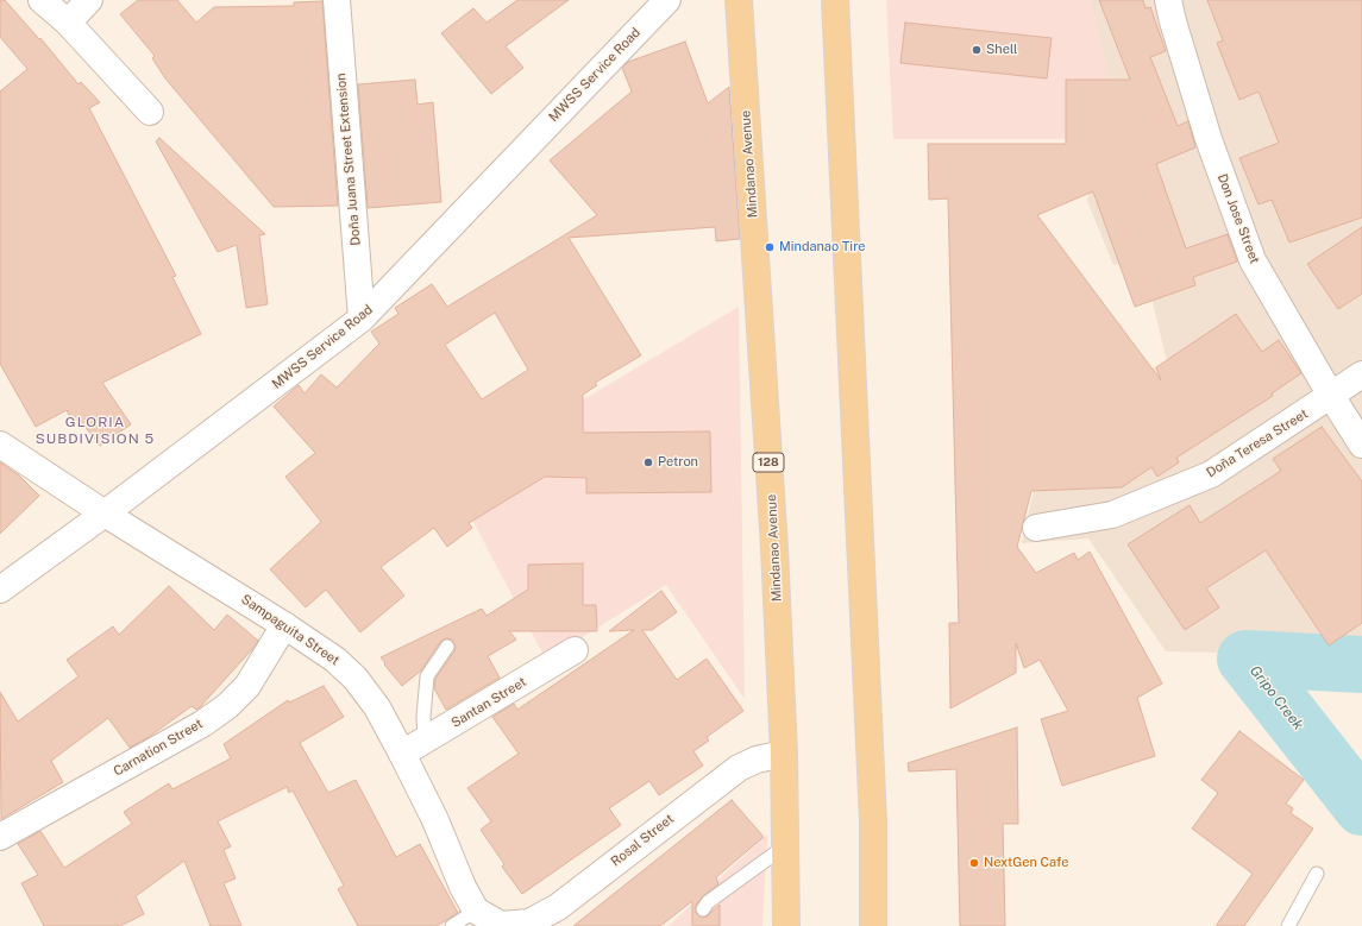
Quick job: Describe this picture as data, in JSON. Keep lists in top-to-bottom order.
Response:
{
  "streets": {
    "main road": ["Mindanao Avenue", "128"],
    "street": [
      "MWSS Service Road",
      "Doña Juana Street Extension",
      "Don Jose Street",
      "Doña Teresa Street",
      "Sampaguita Street",
      "Santan Street",
      "Carnation Street",
      "Rosal Street"
    ]
  },
  "crossings": [
    ["MWSS Service Road", "Doña Juana Street Extension"],
    ["MWSS Service Road", "Sampaguita Street"],
    ["Mindanao Avenue", "Rosal Street"],
    ["Don Jose Street", "Doña Teresa Street"],
    ["Sampaguita Street", "Santan Street"],
    ["Sampaguita Street", "Carnation Street"]
  ],
  "districts": ["GLORIA SUBDIVISION 5"],
  "water": ["Gripo Creek"],
  "places": [
    "Shell",
    "Mindanao Tire",
    "Petron",
    "NextGen Cafe"
  ]
}
